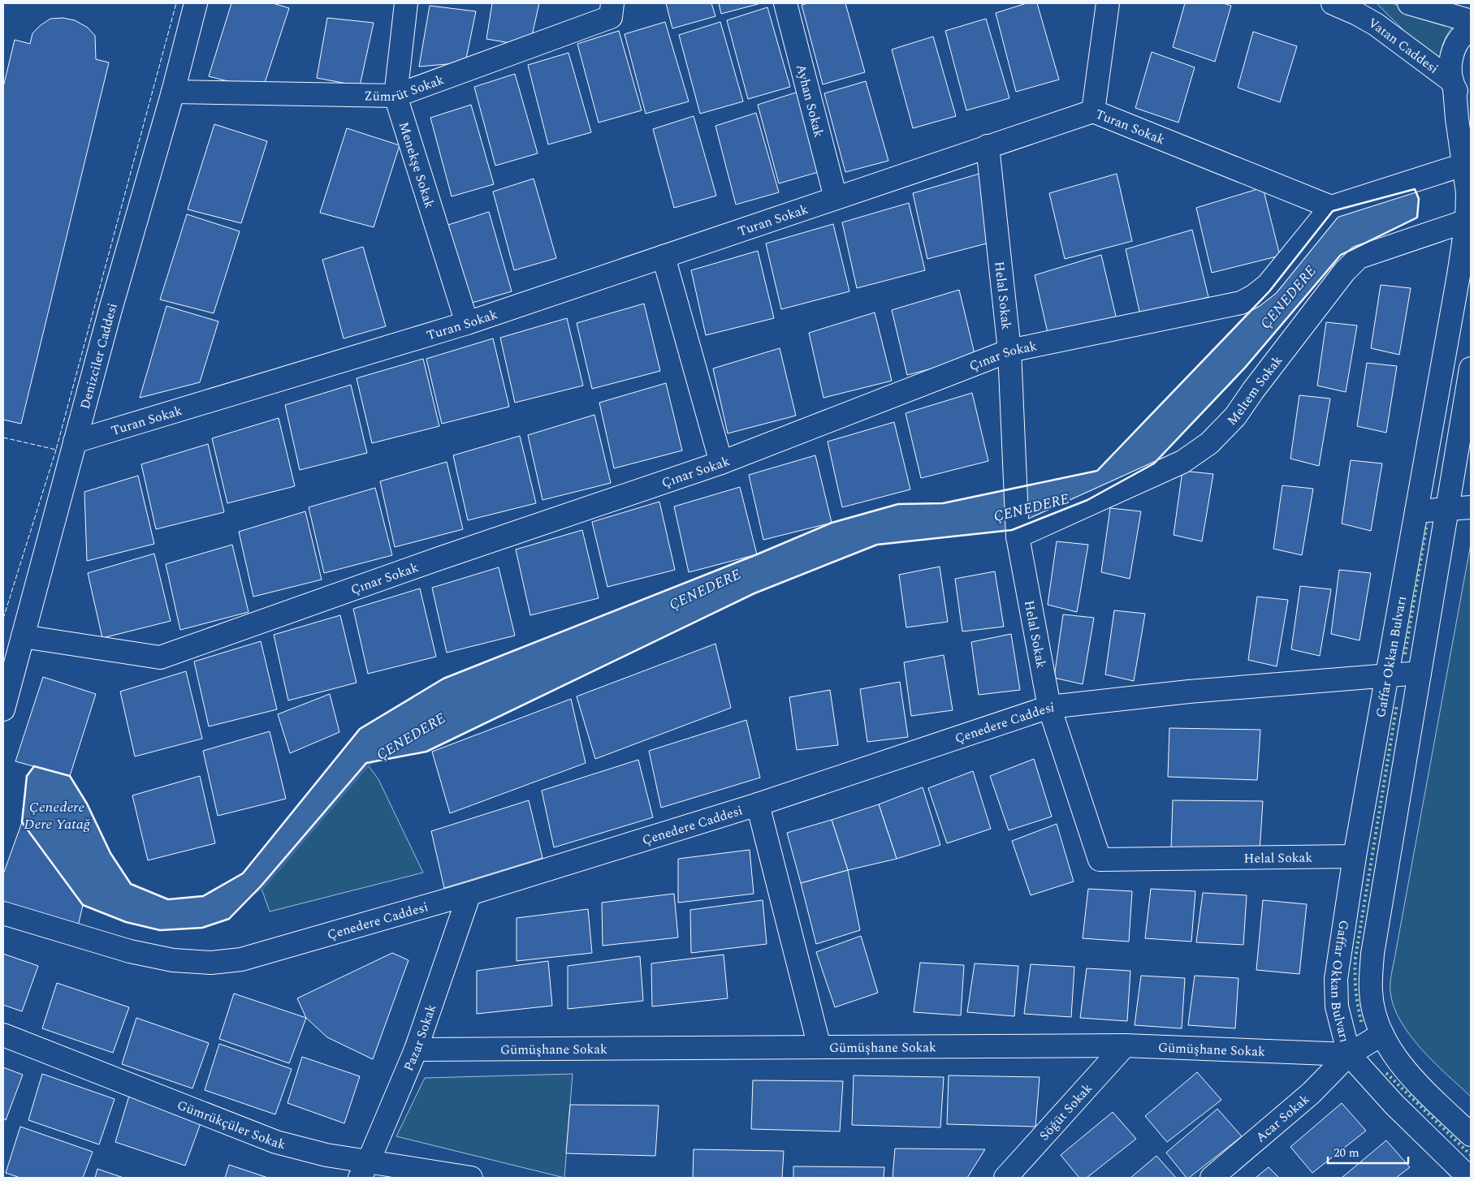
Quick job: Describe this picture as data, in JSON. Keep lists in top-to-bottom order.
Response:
{
  "streets": {
    "street": [
      "Vatan Caddesi",
      "Zümrüt Sokak",
      "Ayhan Sokak",
      "Turan Sokak",
      "Menekşe Sokak",
      "Helal Sokak",
      "Denizciler Caddesi",
      "Çınar Sokak",
      "Meltem Sokak",
      "Gaffar Okkan Bulvarı",
      "Çenedere Caddesi",
      "Pazar Sokak",
      "Gümüşhane Sokak",
      "Söğüt Sokak",
      "Acar Sokak",
      "Gümrükçüler Sokak"
    ]
  },
  "crossings": [
    ["Vatan Caddesi", "Gaffar Okkan Bulvarı"],
    ["Zümrüt Sokak", "Menekşe Sokak"],
    ["Zümrüt Sokak", "Denizciler Caddesi"],
    ["Ayhan Sokak", "Turan Sokak"],
    ["Turan Sokak", "Menekşe Sokak"],
    ["Turan Sokak", "Helal Sokak"],
    ["Turan Sokak", "Denizciler Caddesi"],
    ["Turan Sokak", "Çınar Sokak"],
    ["Helal Sokak", "Çınar Sokak"],
    ["Helal Sokak", "Meltem Sokak"],
    ["Helal Sokak", "Gaffar Okkan Bulvarı"],
    ["Helal Sokak", "Çenedere Caddesi"],
    ["Denizciler Caddesi", "Çınar Sokak"],
    ["Meltem Sokak", "Gaffar Okkan Bulvarı"],
    ["Gaffar Okkan Bulvarı", "Çenedere Caddesi"],
    ["Gaffar Okkan Bulvarı", "Gümüşhane Sokak"],
    ["Gaffar Okkan Bulvarı", "Acar Sokak"],
    ["Çenedere Caddesi", "Pazar Sokak"],
    ["Pazar Sokak", "Gümüşhane Sokak"],
    ["Pazar Sokak", "Gümrükçüler Sokak"],
    ["Gümüşhane Sokak", "Söğüt Sokak"],
    ["Gümüşhane Sokak", "Acar Sokak"]
  ],
  "water": ["ÇENEDERE", "Çenedere Dere Yatağ"],
  "scale_bar": "20 m"
}
